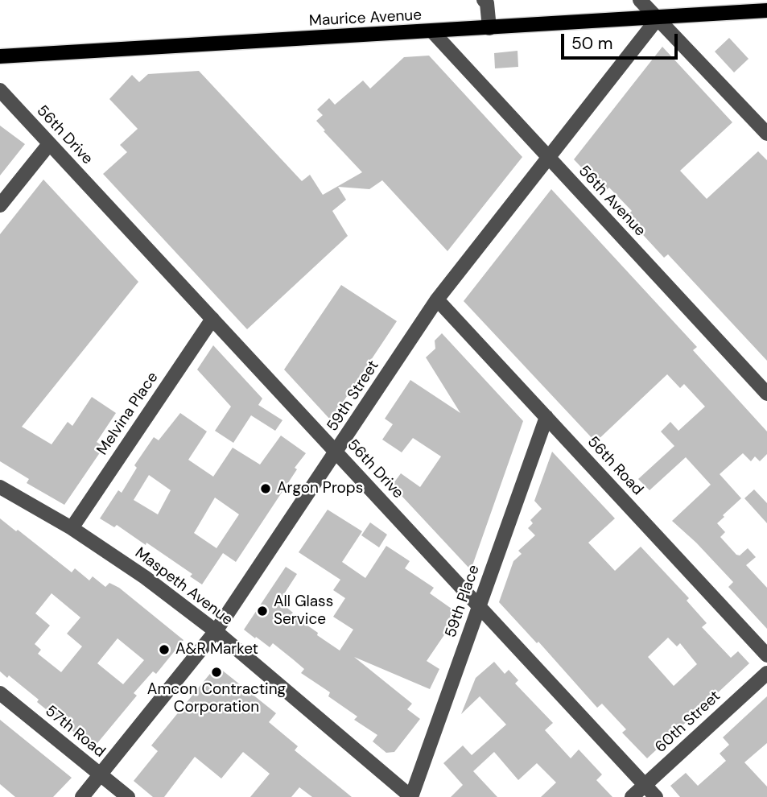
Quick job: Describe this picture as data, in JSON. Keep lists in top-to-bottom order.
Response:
{
  "streets": {
    "main road": ["Maurice Avenue"],
    "street": [
      "56th Drive",
      "56th Avenue",
      "59th Street",
      "Melvina Place",
      "56th Road",
      "Maspeth Avenue",
      "59th Place",
      "60th Street",
      "57th Road"
    ]
  },
  "crossings": [
    ["Maurice Avenue", "56th Avenue"],
    ["Maurice Avenue", "59th Street"],
    ["56th Drive", "59th Street"],
    ["56th Drive", "Melvina Place"],
    ["56th Drive", "59th Place"],
    ["56th Drive", "60th Street"],
    ["56th Avenue", "59th Street"],
    ["59th Street", "56th Road"],
    ["59th Street", "Maspeth Avenue"],
    ["59th Street", "57th Road"],
    ["Melvina Place", "Maspeth Avenue"],
    ["56th Road", "59th Place"],
    ["Maspeth Avenue", "59th Place"]
  ],
  "places": [
    "Argon Props",
    "All Glass Service",
    "A&R Market",
    "Amcon Contracting Corporation"
  ],
  "scale_bar": "50 m"
}
